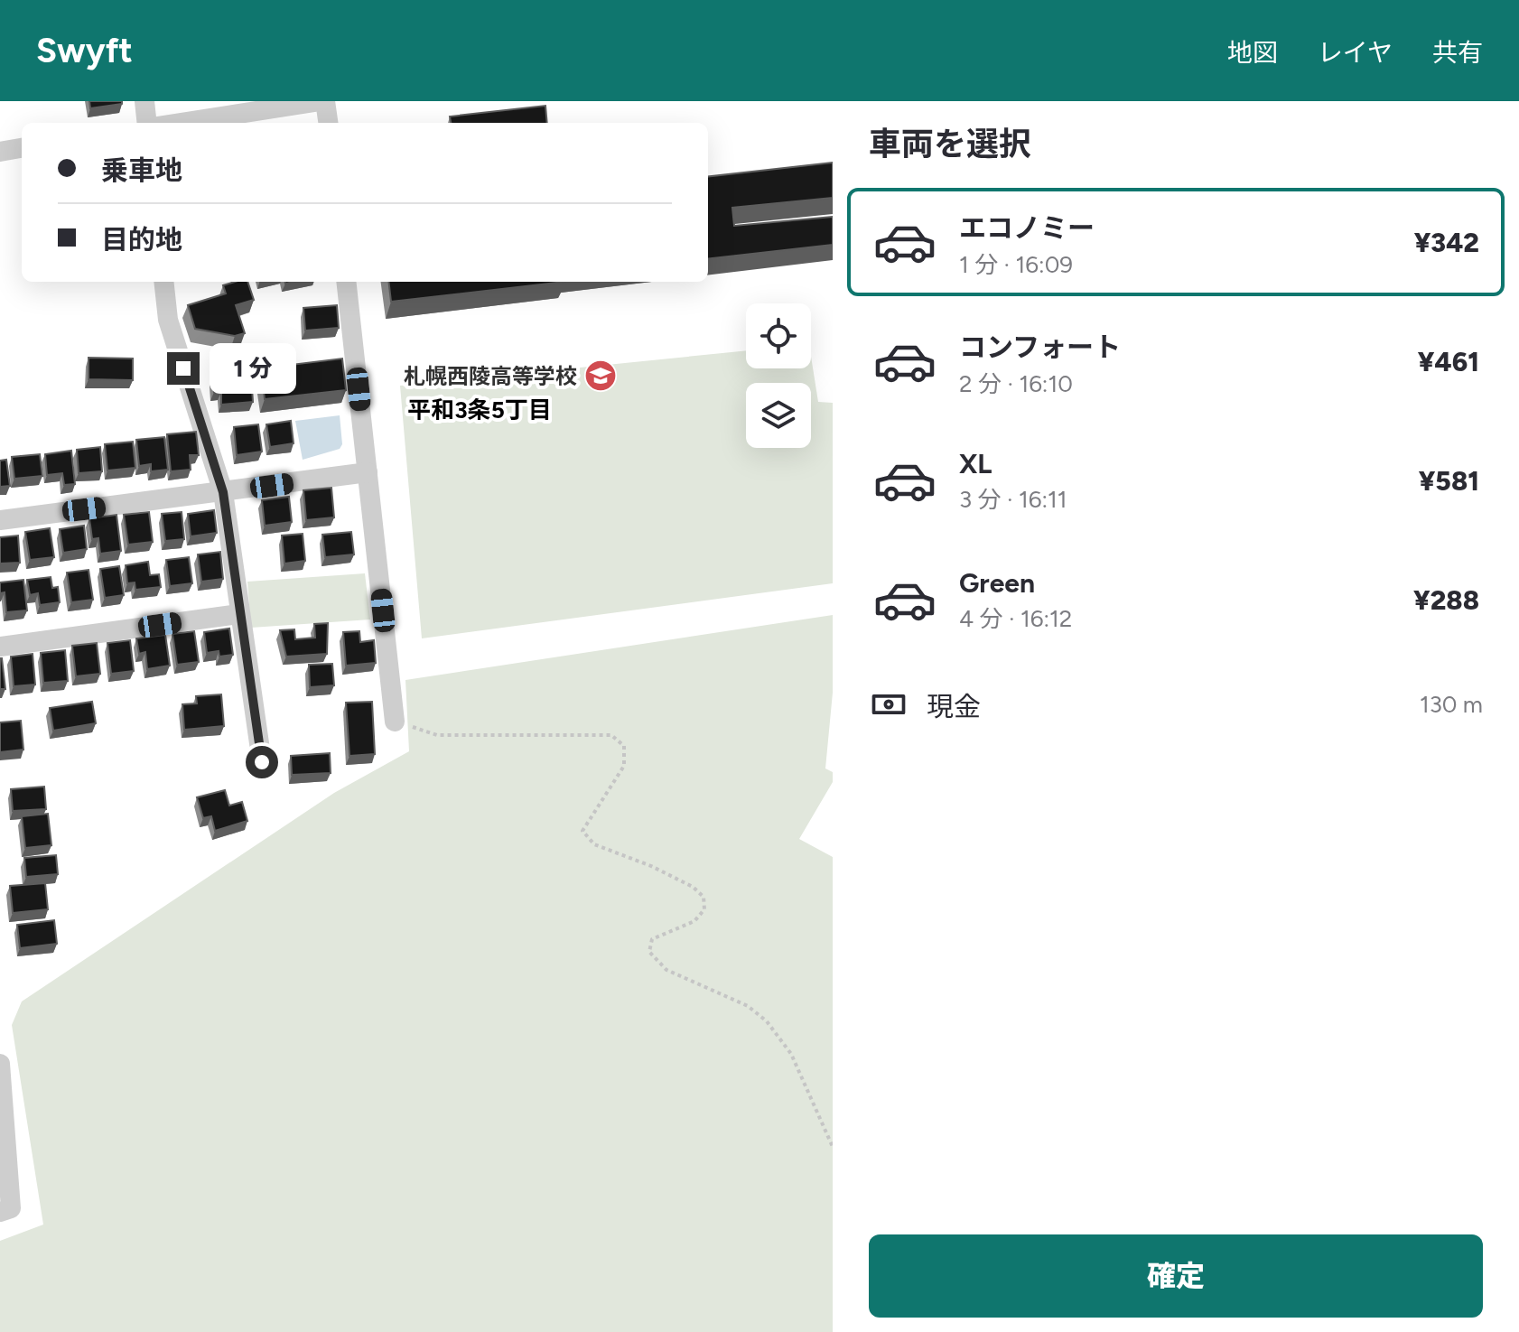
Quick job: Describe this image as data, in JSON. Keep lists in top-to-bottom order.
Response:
{
  "districts": ["平和3条5丁目"],
  "places": {
    "school or university": ["札幌西陵高等学校"]
  },
  "page": {
    "header": "Swyft",
    "nav": ["地図", "レイヤ", "共有"],
    "heading": "車両を選択",
    "banner": ["乗車地", "目的地"],
    "list": [
      {
        "name": "エコノミー",
        "note": "1 分 · 16:09",
        "value": "¥342"
      },
      {
        "name": "コンフォート",
        "note": "2 分 · 16:10",
        "value": "¥461"
      },
      {
        "name": "XL",
        "note": "3 分 · 16:11",
        "value": "¥581"
      },
      {
        "name": "Green",
        "note": "4 分 · 16:12",
        "value": "¥288"
      }
    ],
    "bubble": "1 分",
    "pay": ["現金", "130 m"],
    "buttons": "確定"
  }
}
